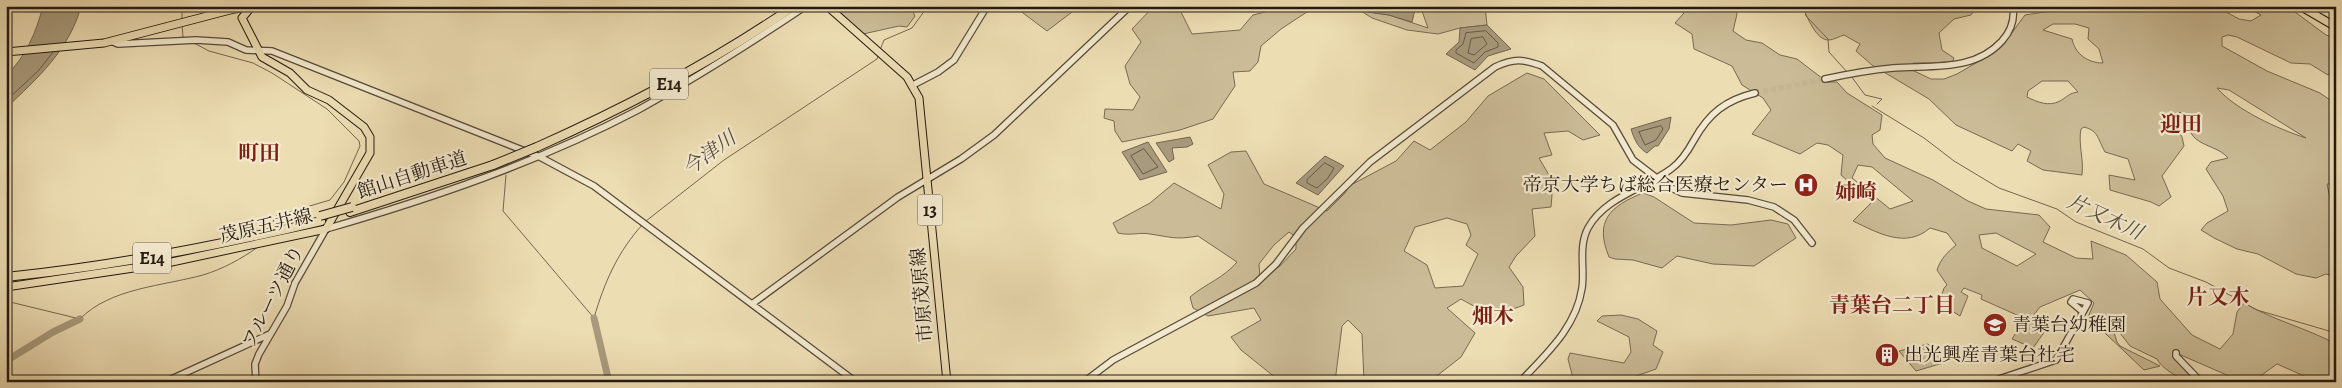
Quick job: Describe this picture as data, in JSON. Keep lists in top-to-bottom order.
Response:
{
  "streets": {
    "highway": ["E14", "館山自動車道"],
    "main road": ["13", "茂原五井線", "市原茂原線"],
    "street": ["フルーツ通り"]
  },
  "crossings": [
    ["茂原五井線", "フルーツ通り"]
  ],
  "districts": [
    "迎田",
    "町田",
    "姉崎",
    "片又木",
    "青葉台二丁目",
    "畑木"
  ],
  "water": ["今津川", "片又木川"],
  "places": {
    "hospital": ["帝京大学ちば総合医療センター"],
    "school or university": ["青葉台幼稚園"],
    "building": ["出光興産青葉台社宅"]
  }
}
